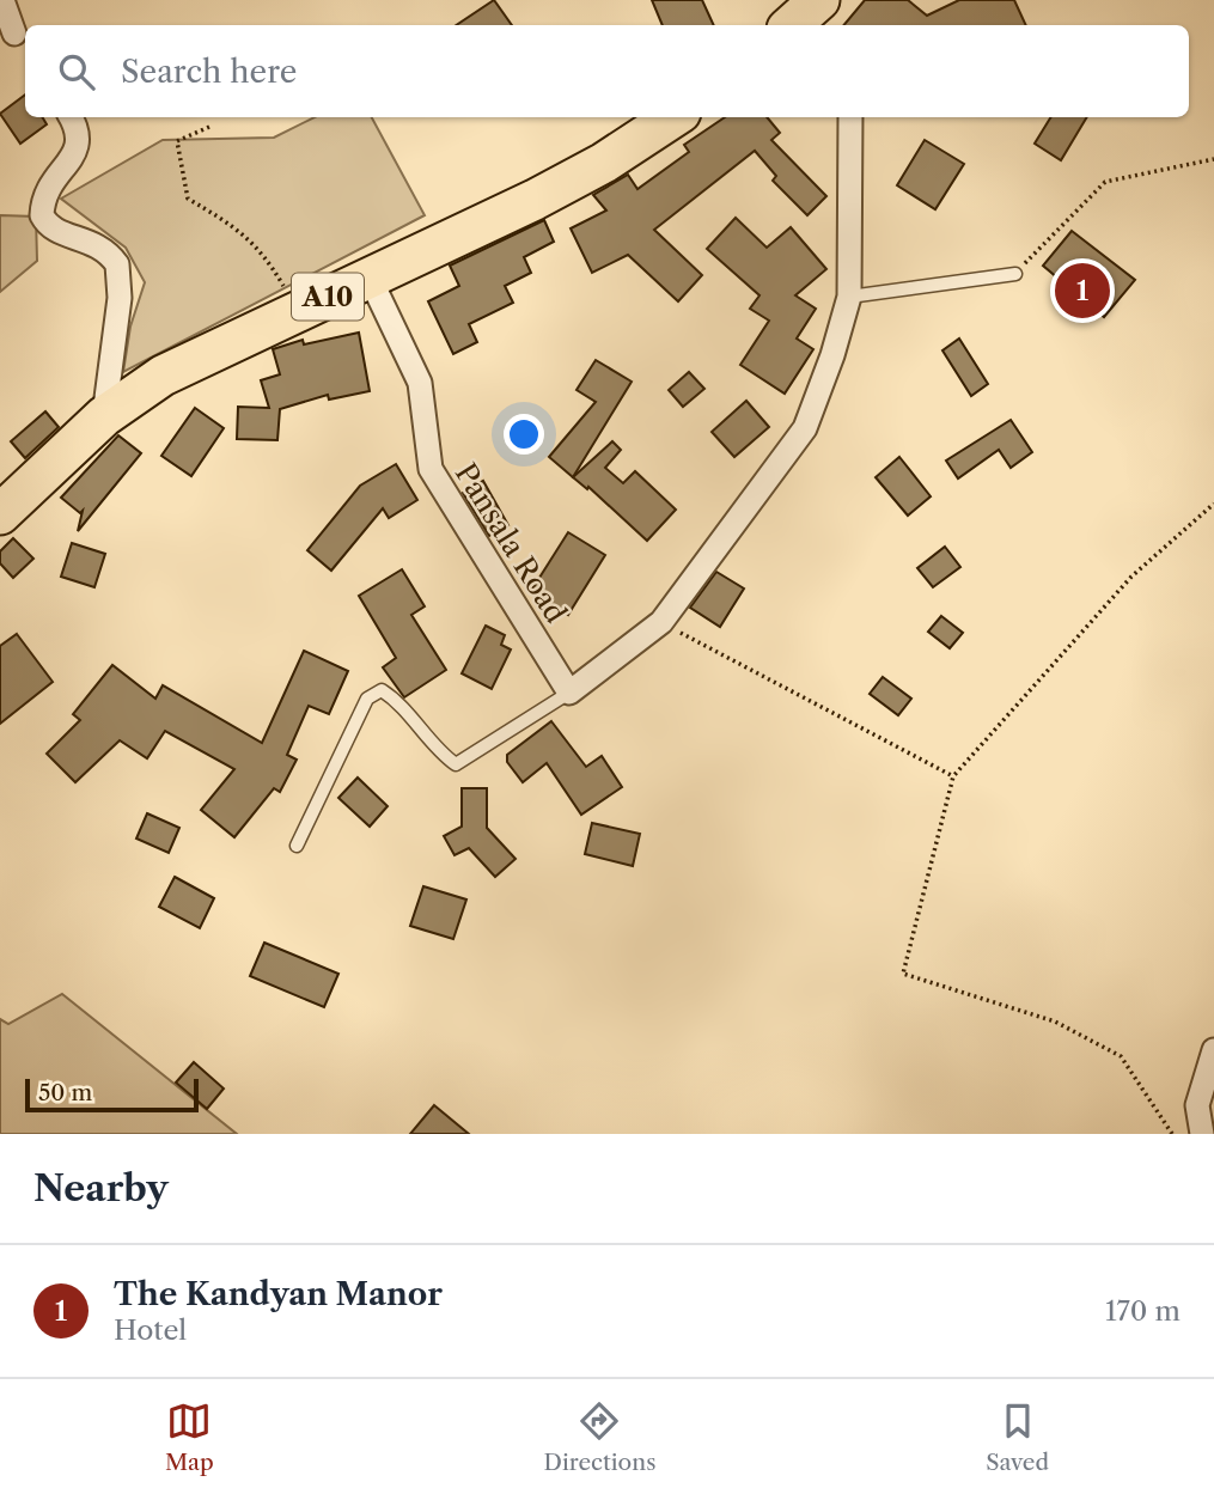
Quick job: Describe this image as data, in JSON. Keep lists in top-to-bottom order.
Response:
{
  "streets": {
    "highway": ["A10"],
    "street": ["Pansala Road"]
  },
  "crossings": [
    ["A10", "Pansala Road"]
  ],
  "scale_bar": "50 m",
  "page": {
    "search": "Search here",
    "pins": "1",
    "scale": "50 m",
    "heading": "Nearby",
    "list": [
      {
        "mark": "1",
        "name": "The Kandyan Manor",
        "note": "Hotel",
        "value": "170 m"
      }
    ],
    "nav": ["Map", "Directions", "Saved"]
  }
}
